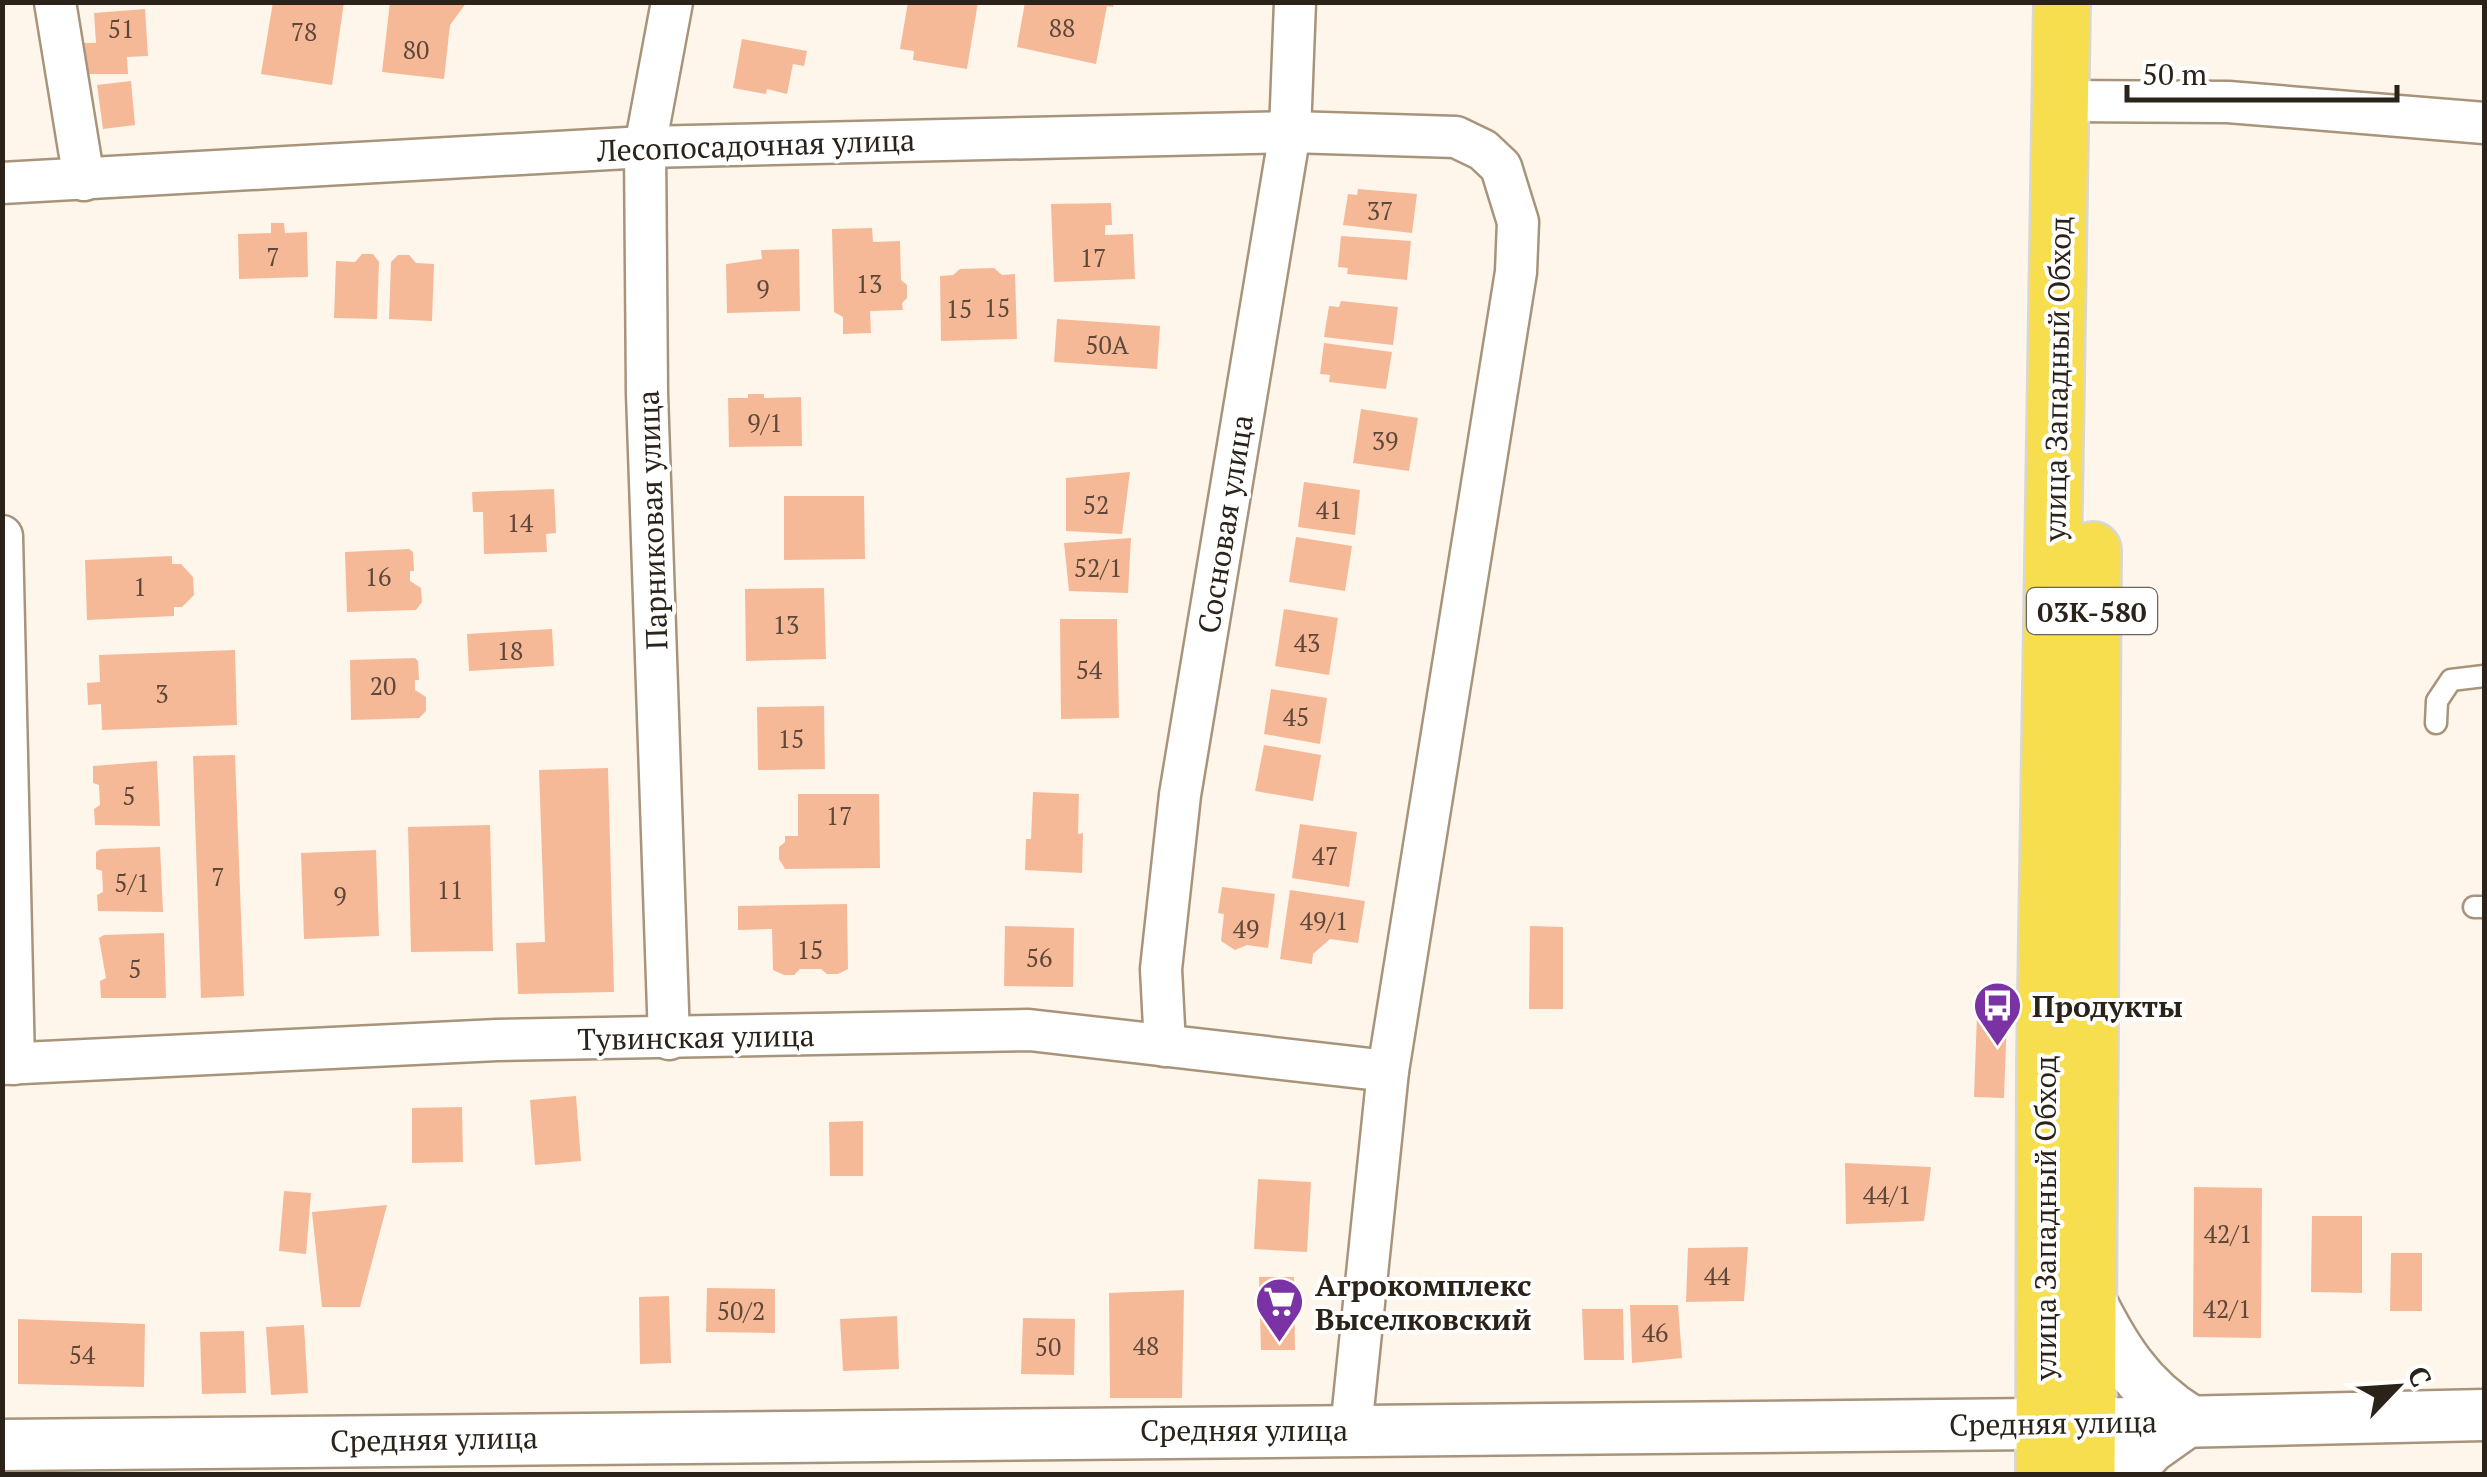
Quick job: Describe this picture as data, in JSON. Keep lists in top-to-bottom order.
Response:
{
  "streets": {
    "highway": ["улица Западный Обход", "03К-580"],
    "street": [
      "Лесопосадочная улица",
      "Парниковая улица",
      "Сосновая улица",
      "Тувинская улица",
      "Средняя улица"
    ]
  },
  "crossings": [
    ["Лесопосадочная улица", "Парниковая улица"],
    ["Лесопосадочная улица", "Сосновая улица"],
    ["Лесопосадочная улица", "Тувинская улица"],
    ["улица Западный Обход", "Средняя улица"],
    ["Парниковая улица", "Тувинская улица"],
    ["Сосновая улица", "Тувинская улица"]
  ],
  "places": {
    "bus stop": ["Продукты"],
    "supermarket": ["Агрокомплекс Выселковский"]
  },
  "house_numbers": [
    "88",
    "51",
    "78",
    "80",
    "37",
    "7",
    "17",
    "13",
    "9",
    "15",
    "15",
    "50А",
    "9/1",
    "39",
    "52",
    "41",
    "14",
    "52/1",
    "16",
    "1",
    "13",
    "43",
    "18",
    "54",
    "20",
    "3",
    "45",
    "15",
    "5",
    "17",
    "47",
    "7",
    "5/1",
    "11",
    "9",
    "49/1",
    "49",
    "15",
    "56",
    "5",
    "44/1",
    "42/1",
    "44",
    "42/1",
    "50/2",
    "46",
    "48",
    "50",
    "54"
  ],
  "scale_bar": "50 m",
  "north": "top right"
}
